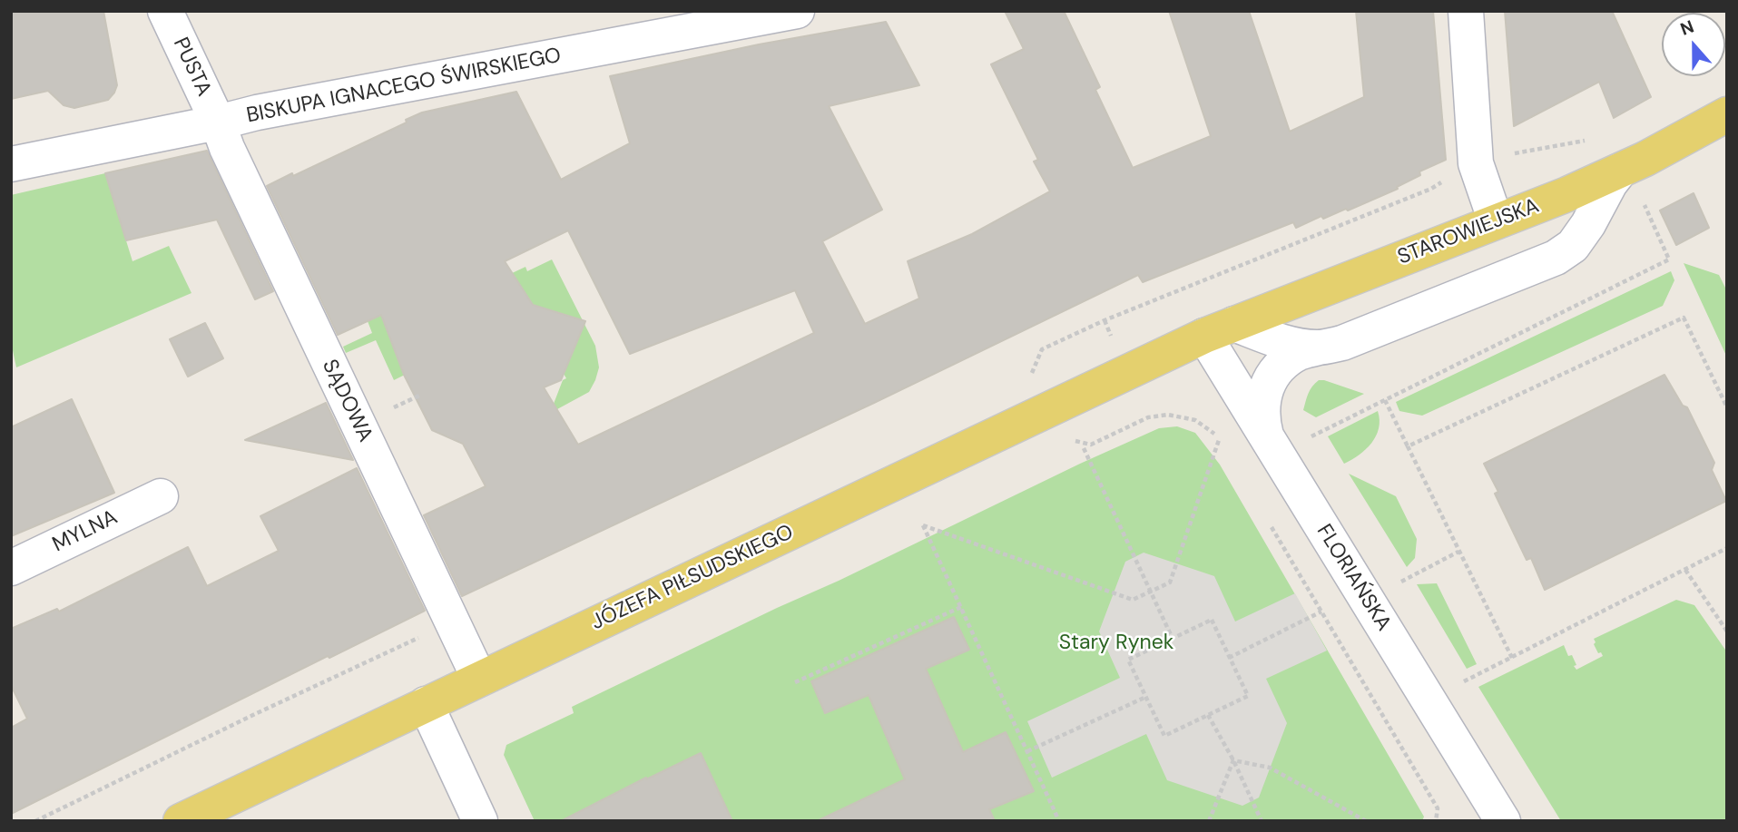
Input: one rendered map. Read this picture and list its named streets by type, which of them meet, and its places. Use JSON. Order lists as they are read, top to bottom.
{
  "streets": {
    "main road": ["STAROWIEJSKA", "JÓZEFA PIŁSUDSKIEGO"],
    "street": [
      "PUSTA",
      "BISKUPA IGNACEGO ŚWIRSKIEGO",
      "SĄDOWA",
      "MYLNA",
      "FLORIAŃSKA"
    ]
  },
  "crossings": [
    ["PUSTA", "BISKUPA IGNACEGO ŚWIRSKIEGO"],
    ["PUSTA", "SĄDOWA"],
    ["BISKUPA IGNACEGO ŚWIRSKIEGO", "SĄDOWA"],
    ["STAROWIEJSKA", "JÓZEFA PIŁSUDSKIEGO"],
    ["STAROWIEJSKA", "FLORIAŃSKA"],
    ["SĄDOWA", "JÓZEFA PIŁSUDSKIEGO"],
    ["JÓZEFA PIŁSUDSKIEGO", "FLORIAŃSKA"]
  ],
  "parks": ["Stary Rynek"],
  "north": "top"
}
